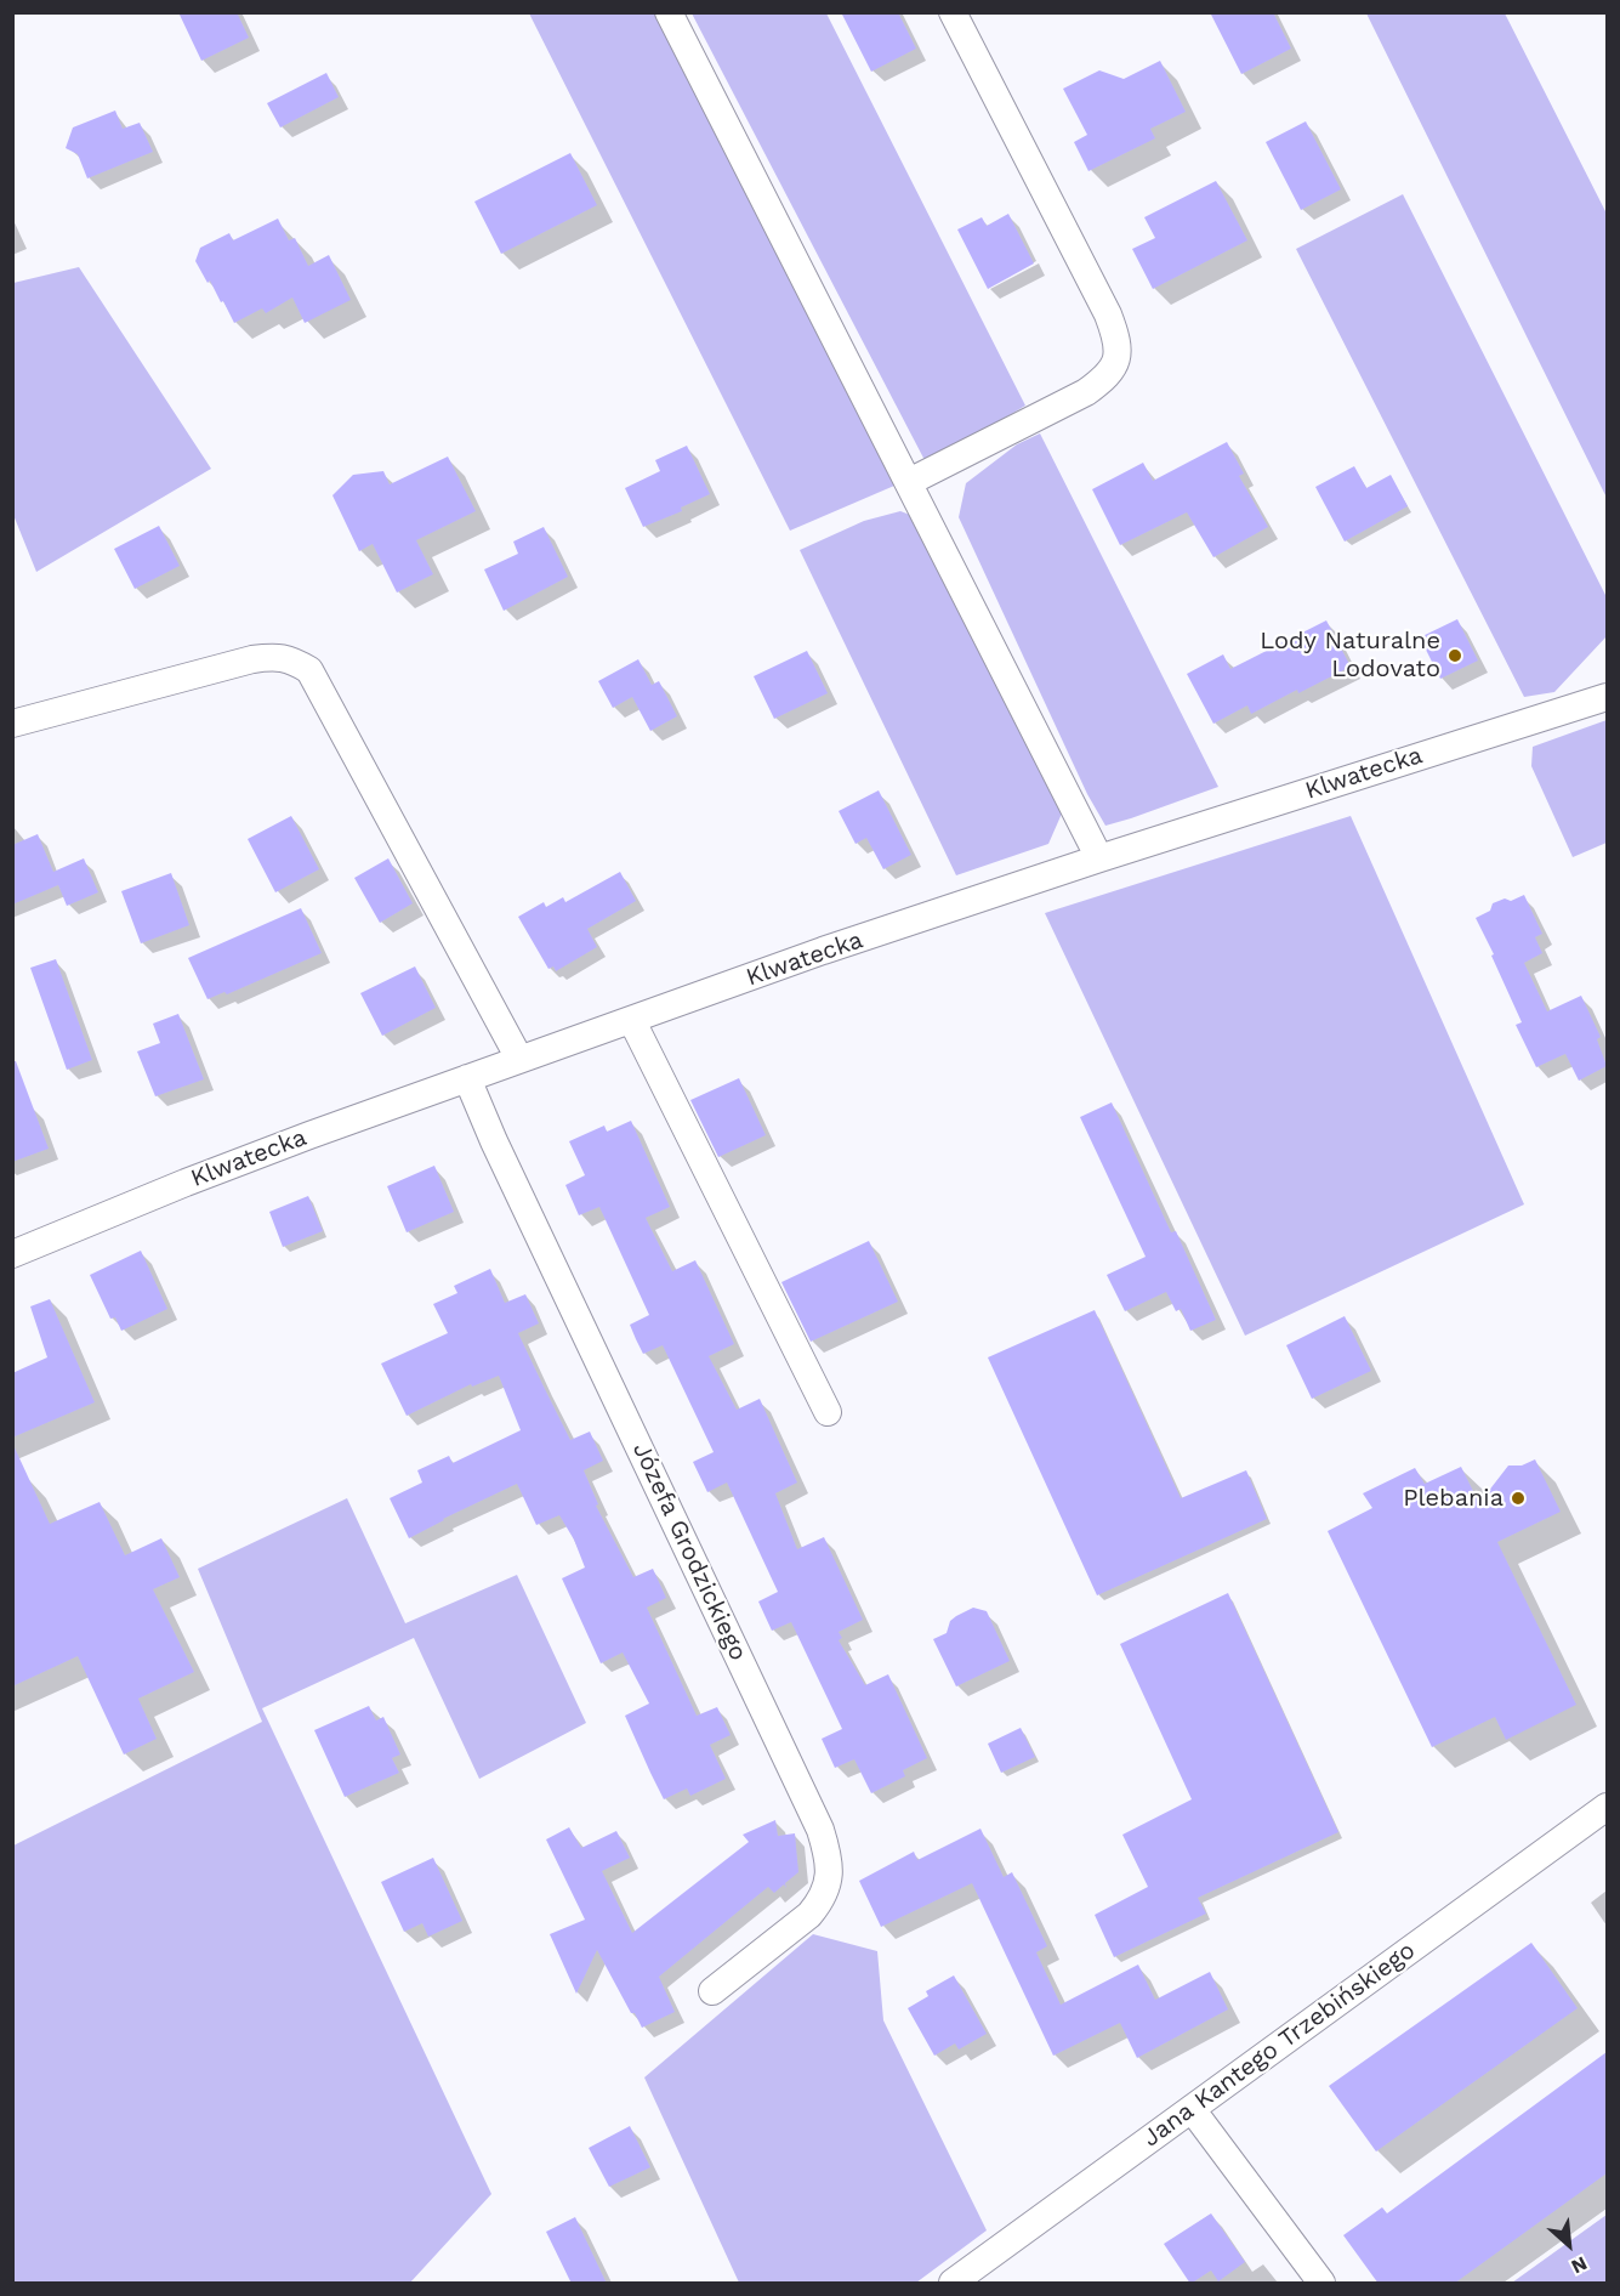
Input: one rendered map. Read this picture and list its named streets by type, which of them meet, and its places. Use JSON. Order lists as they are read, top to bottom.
{
  "streets": {
    "street": ["Klwatecka", "Józefa Grodzickiego", "Jana Kantego Trzebińskiego"]
  },
  "crossings": [
    ["Klwatecka", "Józefa Grodzickiego"]
  ],
  "places": ["Lody Naturalne Lodovato", "Plebania"],
  "north": "bottom right"
}
